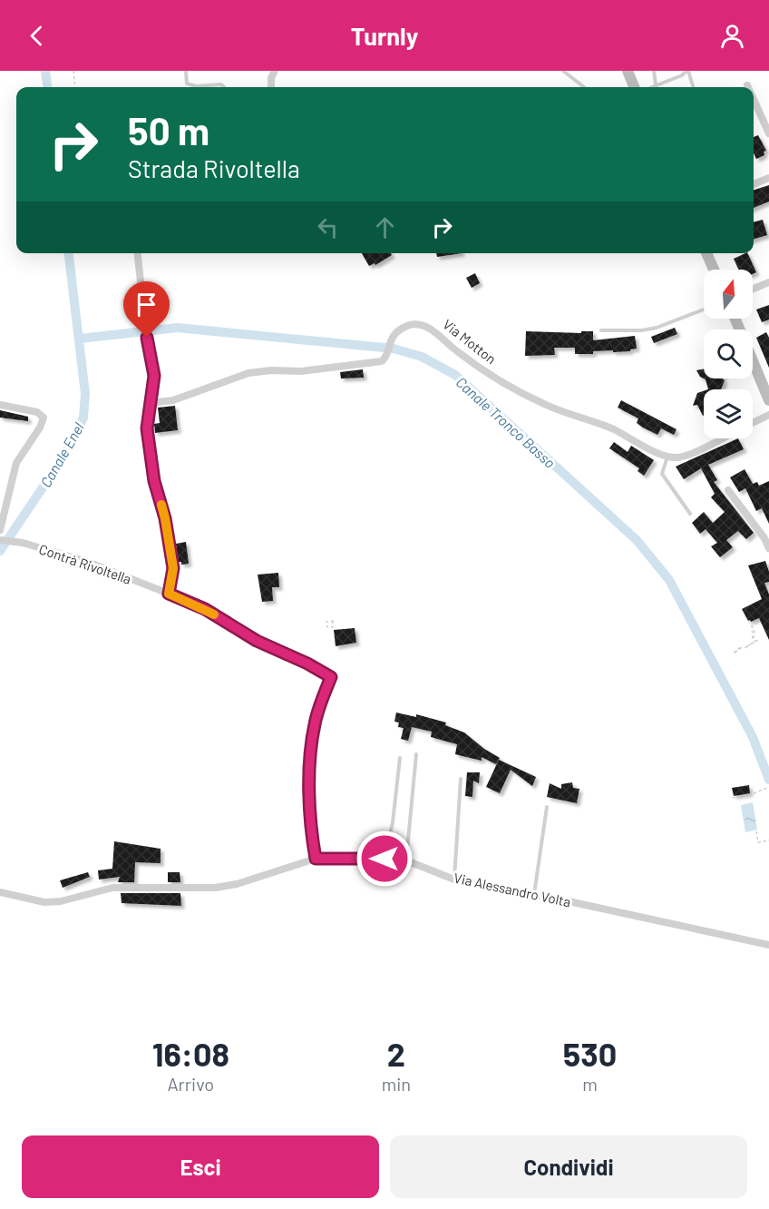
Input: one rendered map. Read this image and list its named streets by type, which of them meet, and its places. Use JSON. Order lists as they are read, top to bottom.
{
  "streets": {
    "street": ["Via Motton", "Contrà Rivoltella", "Via Alessandro Volta"]
  },
  "crossings": [
    ["Contrà Rivoltella", "Via Alessandro Volta"]
  ],
  "water": ["Canale Tronco Basso", "Canale Enel"],
  "north": "top",
  "page": {
    "header": "Turnly",
    "turn": ["50 m", "Strada Rivoltella"],
    "eta": [
      "16:08",
      "Arrivo",
      "2",
      "min",
      "530",
      "m"
    ],
    "buttons": ["Esci", "Condividi"]
  }
}
